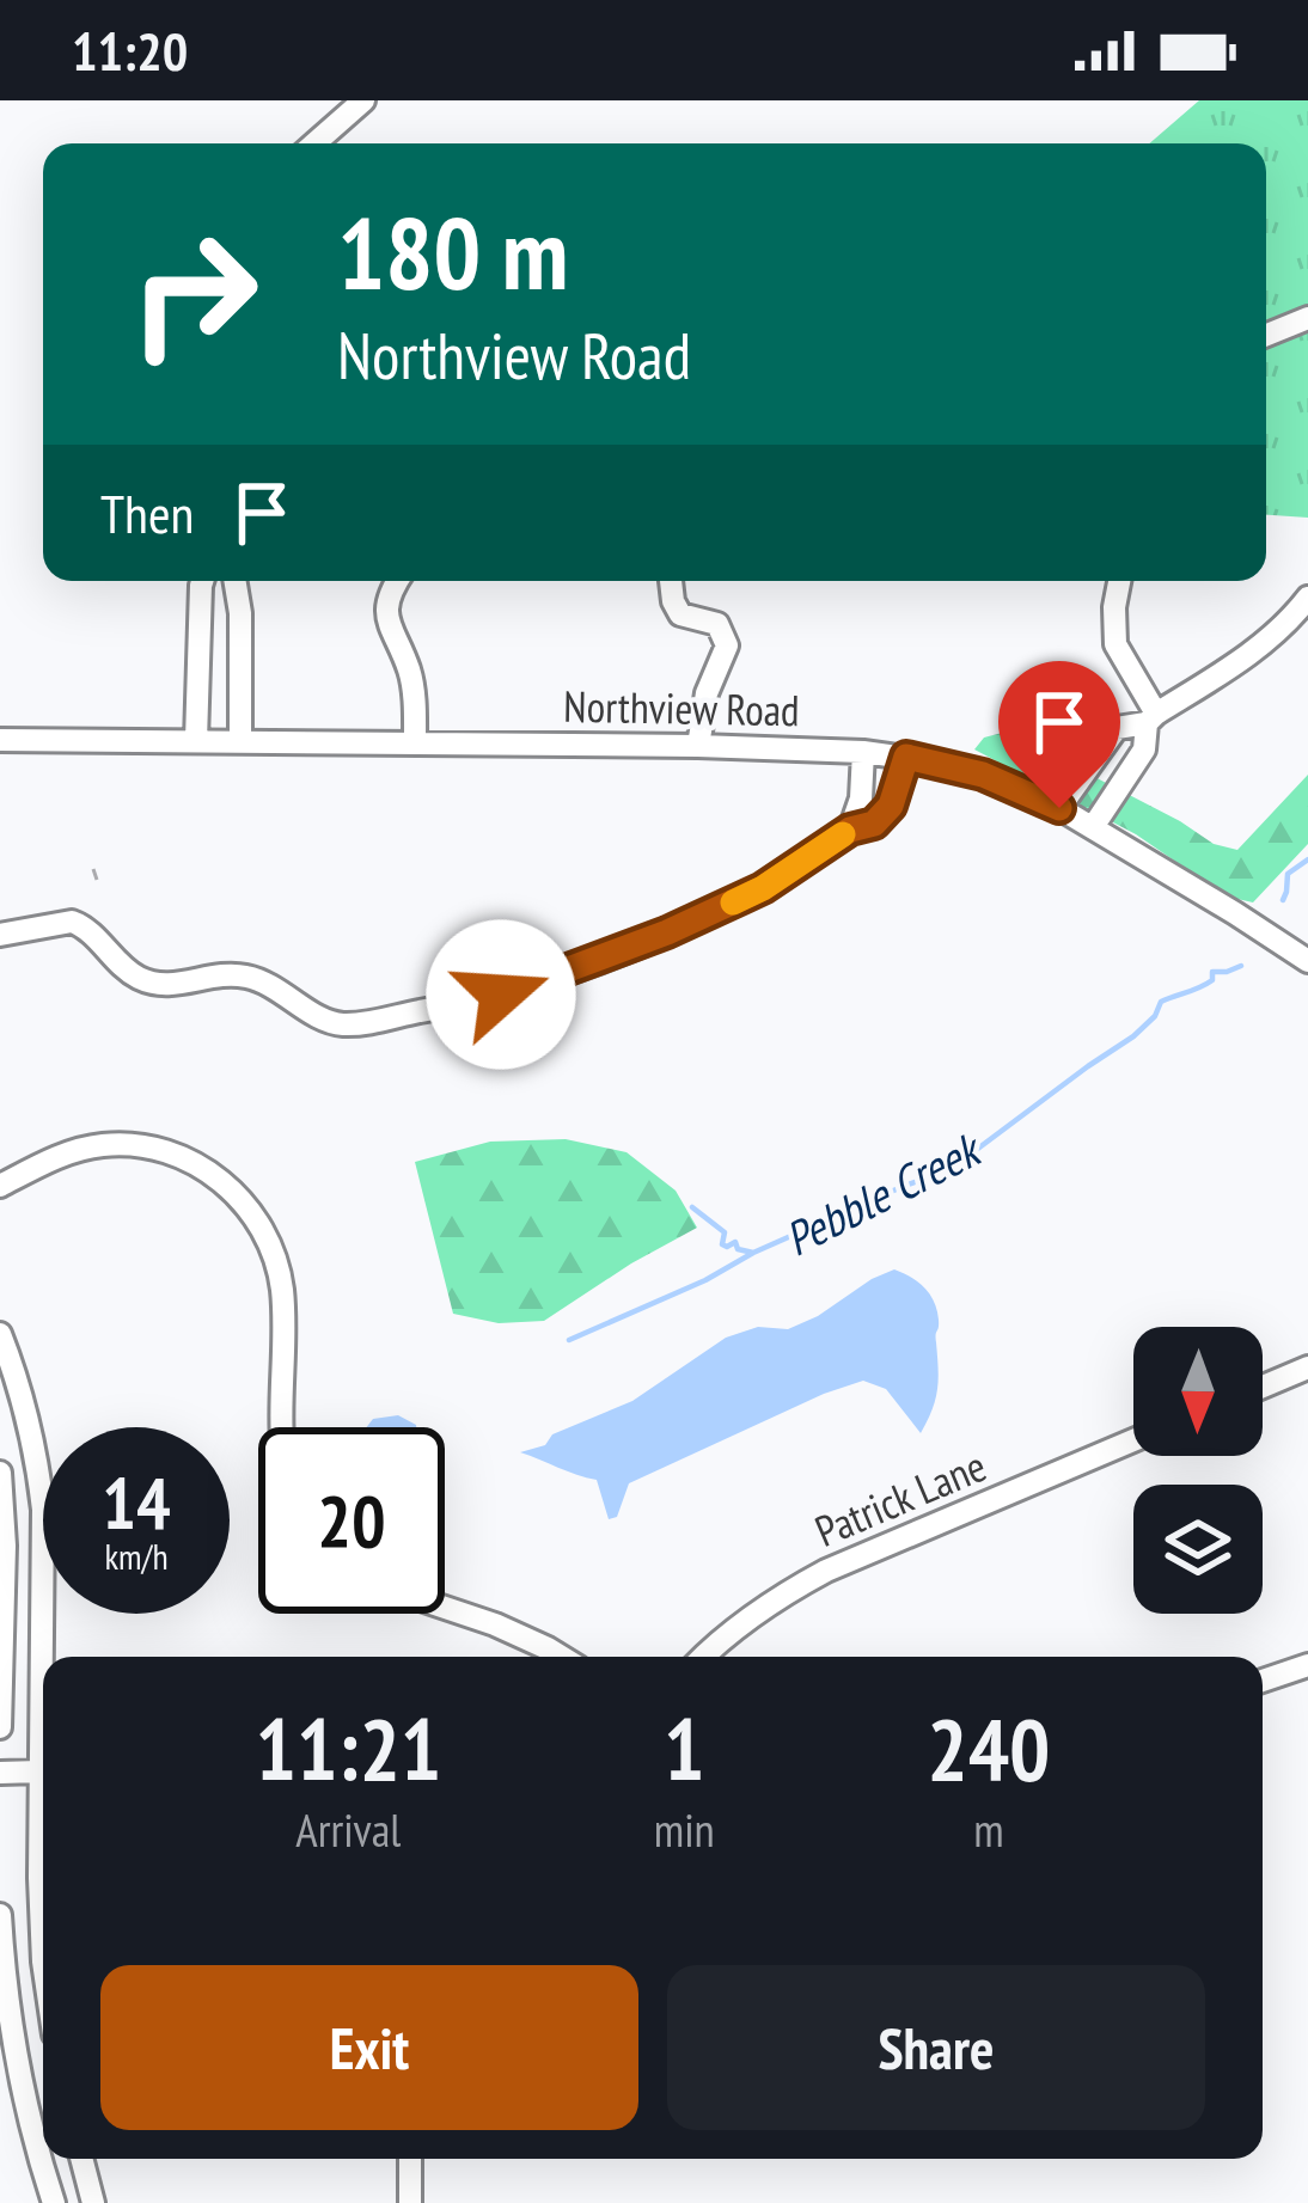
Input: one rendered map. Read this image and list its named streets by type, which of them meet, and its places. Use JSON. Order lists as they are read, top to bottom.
{
  "streets": {
    "street": ["Northview Road", "Patrick Lane"]
  },
  "water": ["Pebble Creek"],
  "north": "bottom",
  "page": {
    "status": "11:20",
    "turn": ["180 m", "Northview Road"],
    "then": "Then",
    "speed": "14 km/h",
    "limit": "20",
    "eta": [
      "11:21",
      "Arrival",
      "1",
      "min",
      "240",
      "m"
    ],
    "buttons": ["Exit", "Share"]
  }
}
